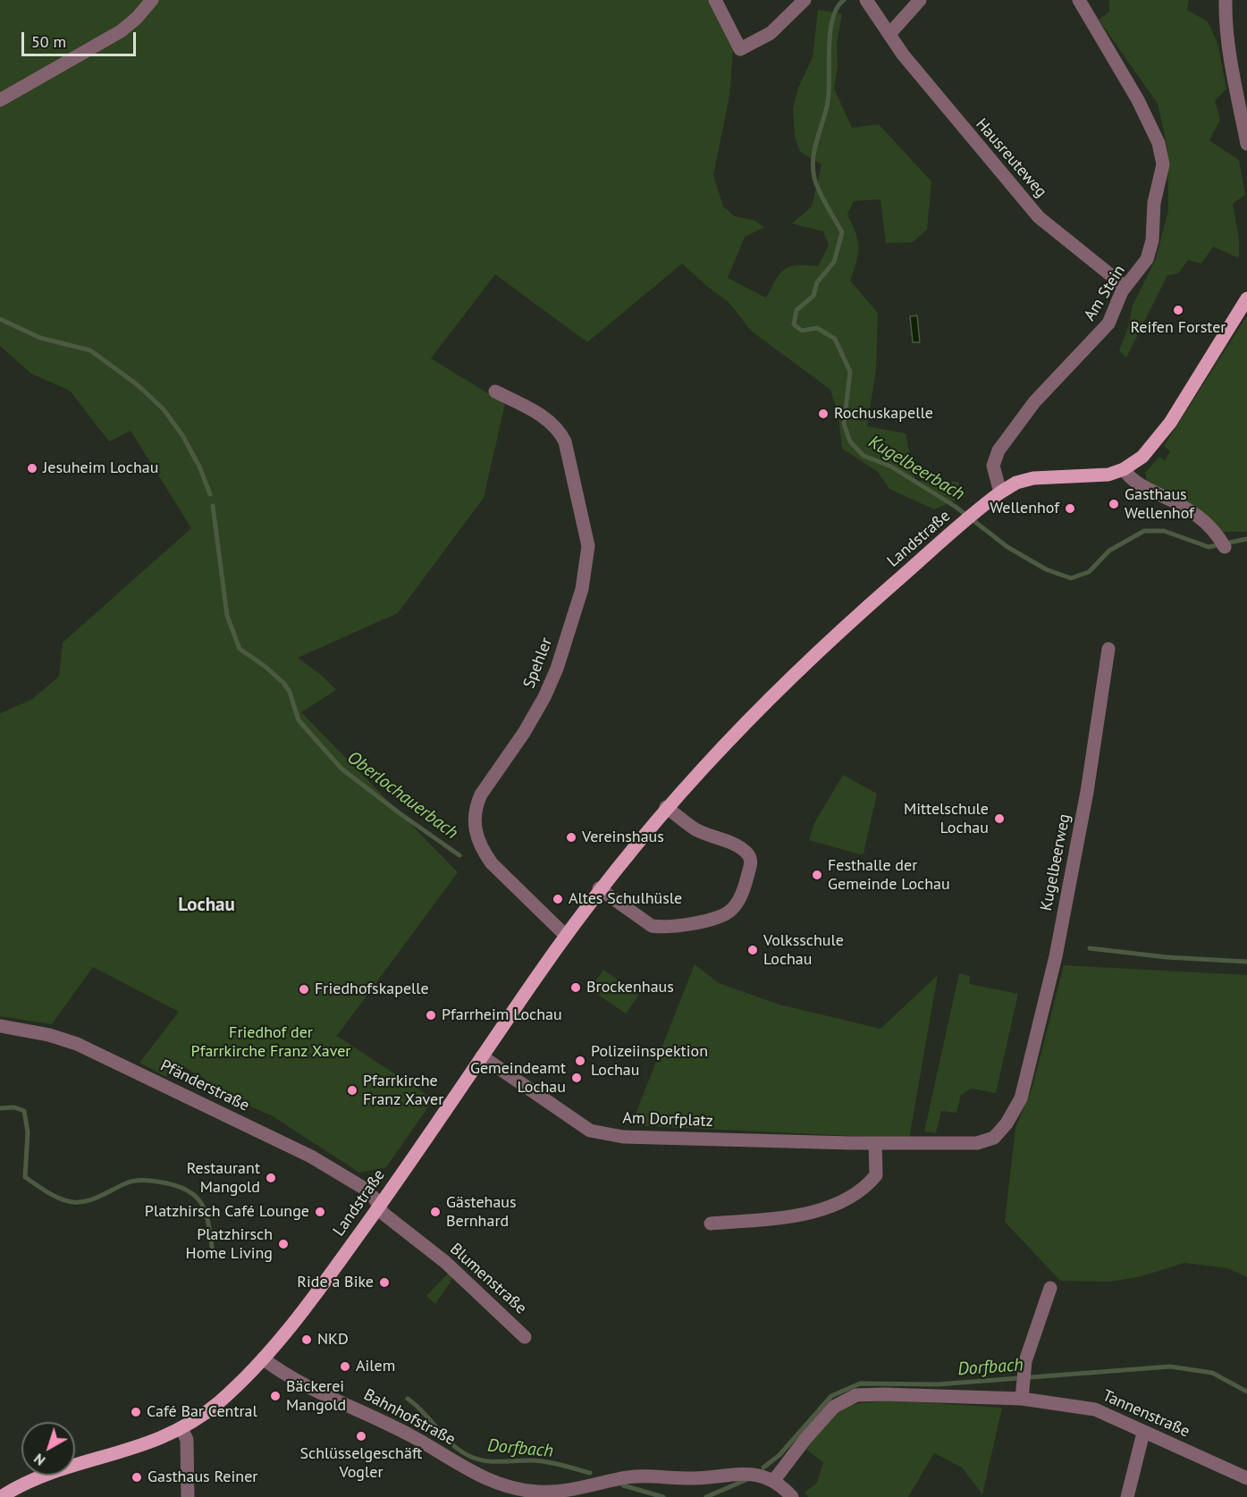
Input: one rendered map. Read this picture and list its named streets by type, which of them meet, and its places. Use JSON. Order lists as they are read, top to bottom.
{
  "streets": {
    "main road": ["Landstraße"],
    "street": [
      "Hausreuteweg",
      "Am Stein",
      "Spehler",
      "Kugelbeerweg",
      "Pfänderstraße",
      "Am Dorfplatz",
      "Blumenstraße",
      "Tannenstraße",
      "Bahnhofstraße"
    ]
  },
  "crossings": [
    ["Hausreuteweg", "Am Stein"],
    ["Am Stein", "Landstraße"],
    ["Landstraße", "Spehler"],
    ["Landstraße", "Pfänderstraße"],
    ["Landstraße", "Am Dorfplatz"],
    ["Landstraße", "Blumenstraße"],
    ["Landstraße", "Bahnhofstraße"],
    ["Kugelbeerweg", "Am Dorfplatz"],
    ["Pfänderstraße", "Blumenstraße"],
    ["Tannenstraße", "Bahnhofstraße"]
  ],
  "districts": ["Lochau"],
  "water": ["Kugelbeerbach", "Oberlochauerbach", "Dorfbach"],
  "parks": ["Friedhof der Pfarrkirche Franz Xaver"],
  "places": [
    "Reifen Forster",
    "Rochuskapelle",
    "Jesuheim Lochau",
    "Gasthaus Wellenhof",
    "Wellenhof",
    "Mittelschule Lochau",
    "Vereinshaus",
    "Festhalle der Gemeinde Lochau",
    "Altes Schulhüsle",
    "Volksschule Lochau",
    "Brockenhaus",
    "Friedhofskapelle",
    "Pfarrheim Lochau",
    "Polizeiinspektion Lochau",
    "Gemeindeamt Lochau",
    "Pfarrkirche Franz Xaver",
    "Restaurant Mangold",
    "Platzhirsch Café Lounge",
    "Gästehaus Bernhard",
    "Platzhirsch Home Living",
    "Ride a Bike",
    "NKD",
    "Ailem",
    "Bäckerei Mangold",
    "Café Bar Central",
    "Schlüsselgeschäft Vogler",
    "Gasthaus Reiner"
  ],
  "scale_bar": "50 m",
  "north": "bottom left"
}
